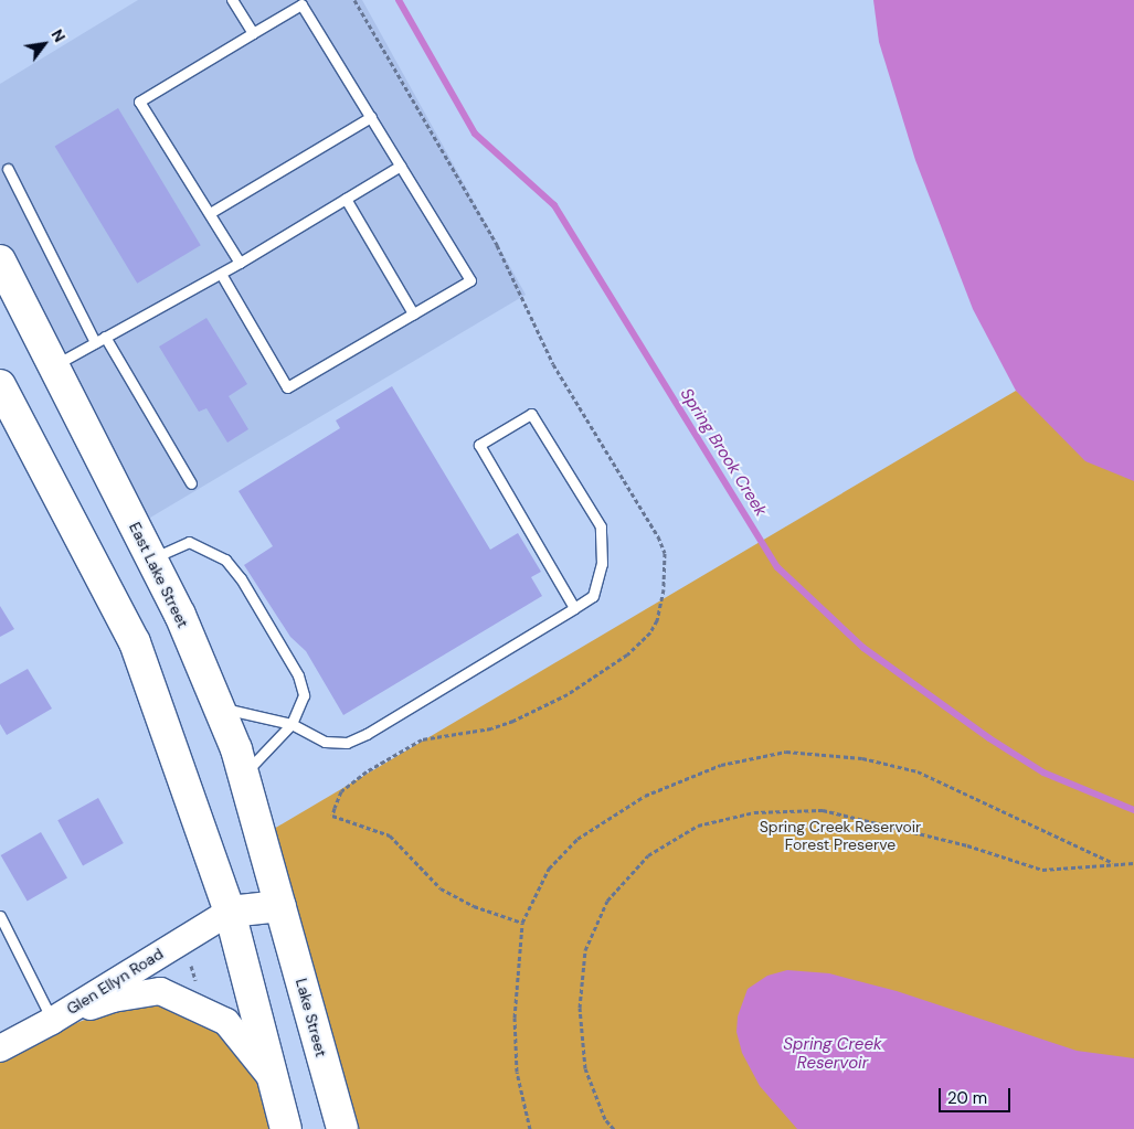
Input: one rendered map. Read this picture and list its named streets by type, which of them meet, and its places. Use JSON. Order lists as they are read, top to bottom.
{
  "streets": {
    "main road": ["East Lake Street", "Lake Street"],
    "street": ["Glen Ellyn Road"]
  },
  "crossings": [
    ["East Lake Street", "Lake Street"]
  ],
  "water": ["Spring Brook Creek", "Spring Creek Reservoir"],
  "parks": ["Spring Creek Reservoir Forest Preserve"],
  "scale_bar": "20 m",
  "north": "top right"
}
